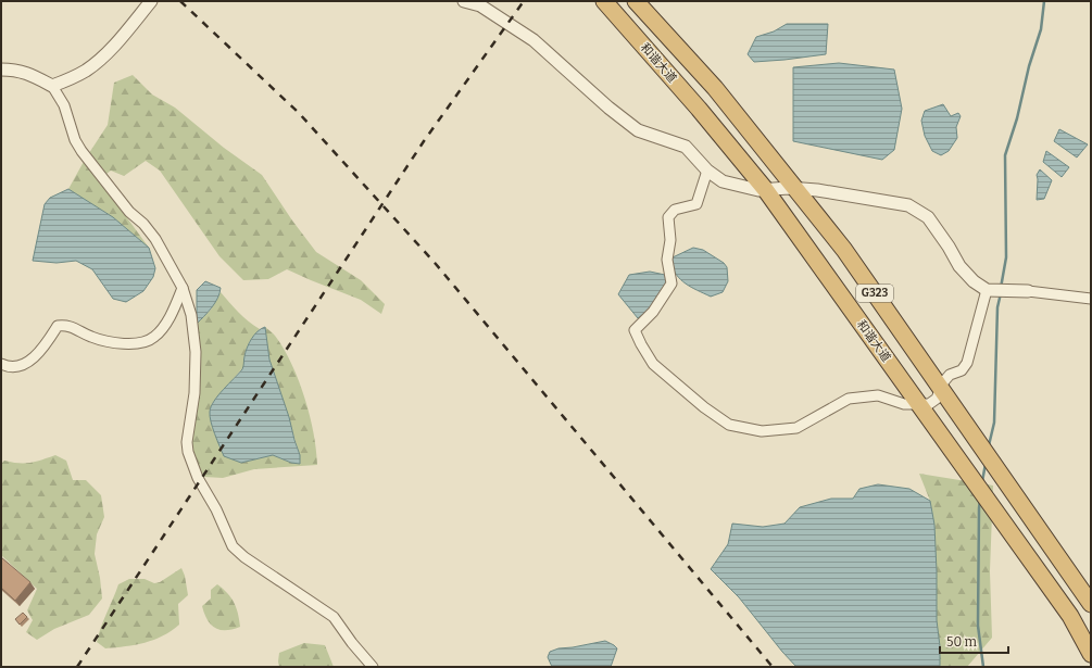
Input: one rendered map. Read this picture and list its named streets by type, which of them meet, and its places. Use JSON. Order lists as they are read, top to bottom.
{
  "streets": {
    "highway": ["和谐大道", "G323"]
  },
  "scale_bar": "50 m"
}
